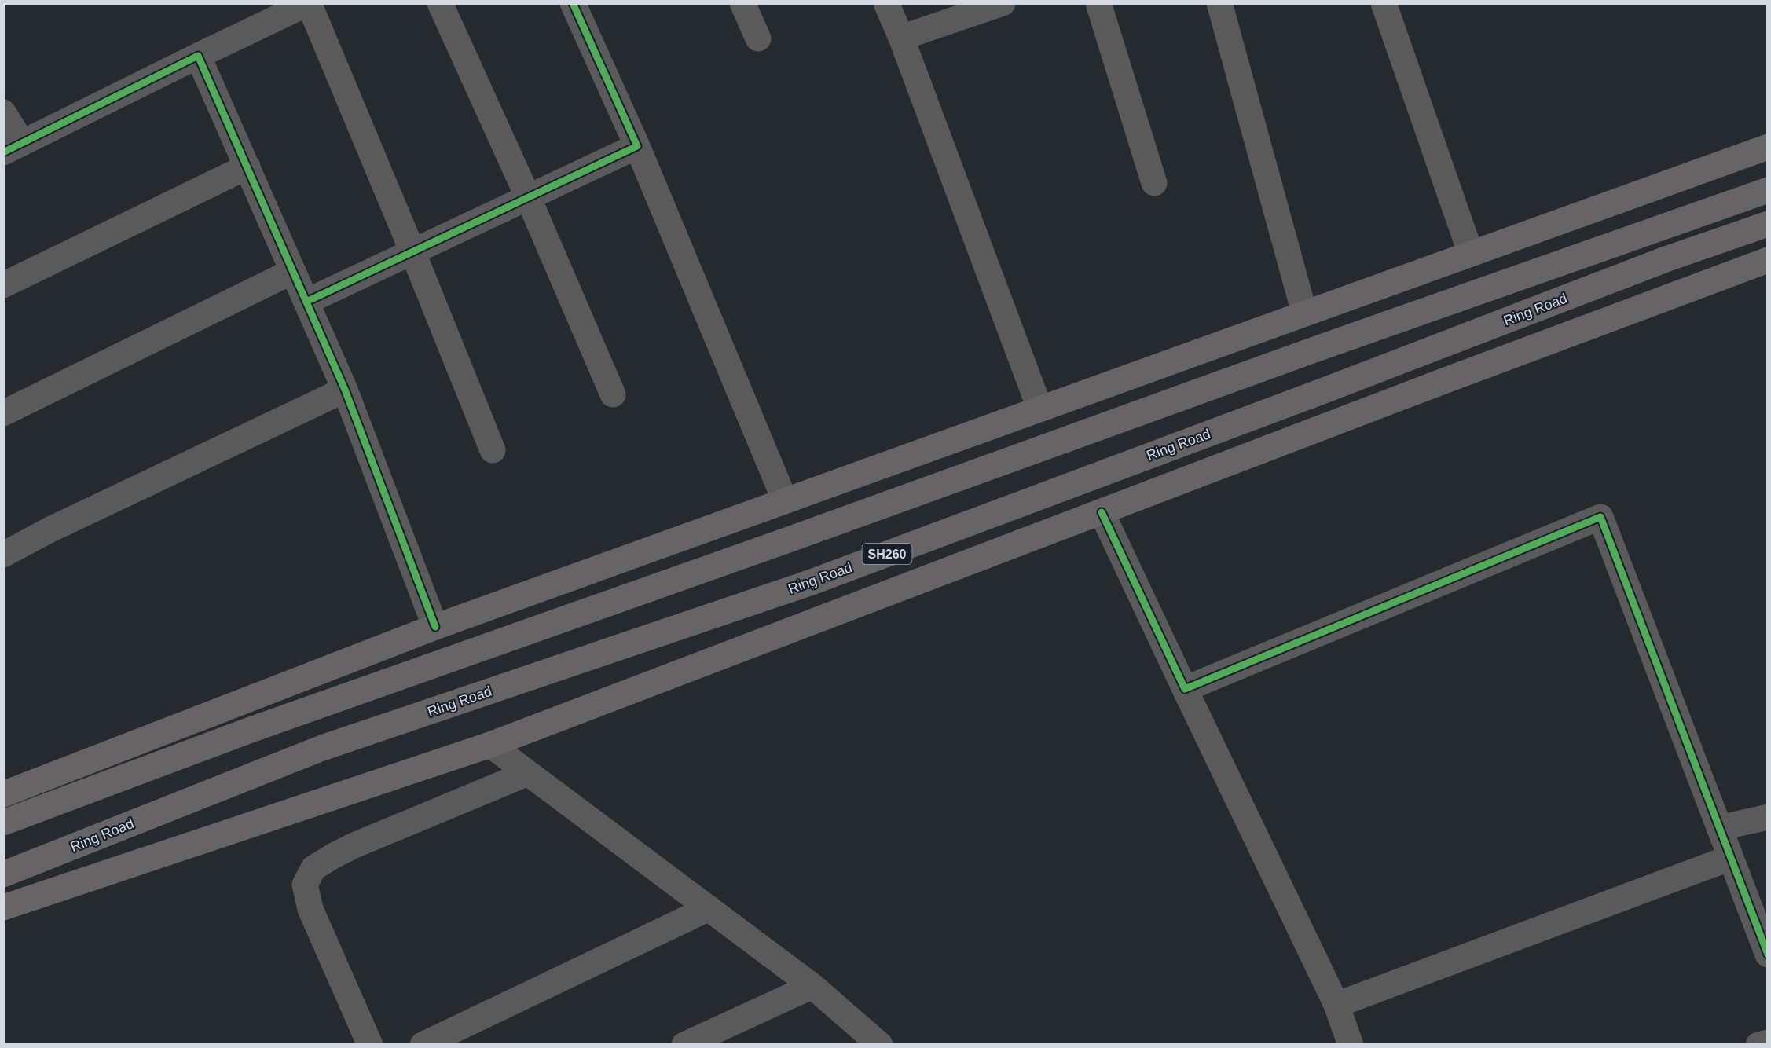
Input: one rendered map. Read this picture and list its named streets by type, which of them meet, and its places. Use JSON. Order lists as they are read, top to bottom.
{
  "streets": {
    "main road": ["Ring Road", "SH260"]
  }
}
